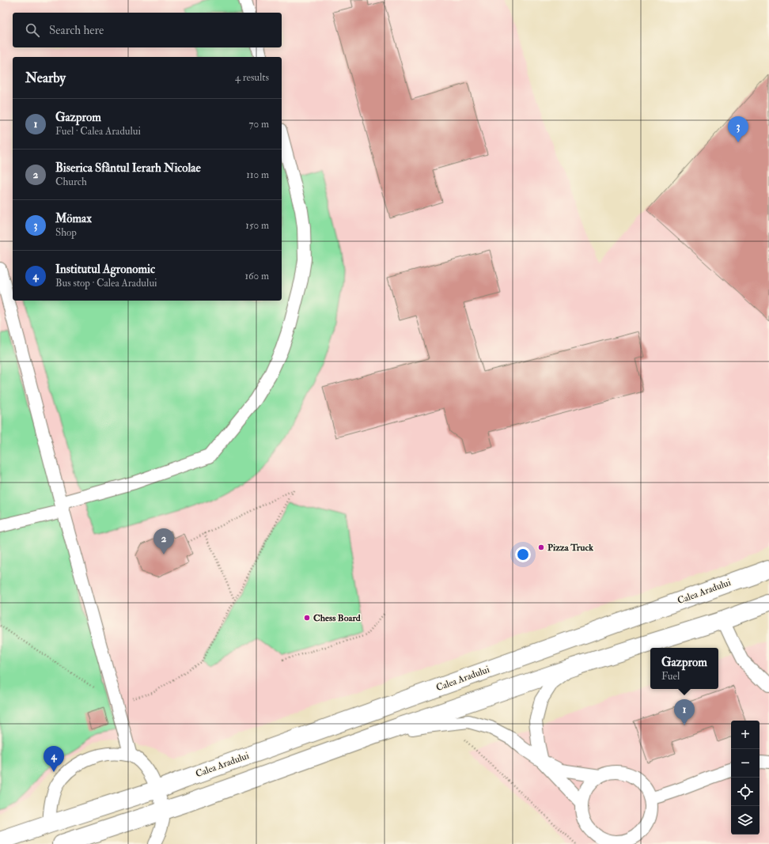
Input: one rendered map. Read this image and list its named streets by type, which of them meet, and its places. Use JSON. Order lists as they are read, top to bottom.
{
  "streets": {
    "main road": ["Calea Aradului"]
  },
  "places": ["Pizza Truck", "Chess Board"],
  "page": {
    "search": "Search here",
    "heading": ["Nearby", "4 results"],
    "list": [
      {
        "mark": "1",
        "name": "Gazprom",
        "note": "Fuel · Calea Aradului",
        "value": "70 m"
      },
      {
        "mark": "2",
        "name": "Biserica Sfântul Ierarh Nicolae",
        "note": "Church",
        "value": "110 m"
      },
      {
        "mark": "3",
        "name": "Mömax",
        "note": "Shop",
        "value": "150 m"
      },
      {
        "mark": "4",
        "name": "Institutul Agronomic",
        "note": "Bus stop · Calea Aradului",
        "value": "160 m"
      }
    ],
    "pins": [
      "3",
      "2",
      "1",
      "4"
    ],
    "popup": ["Gazprom", "Fuel"],
    "map_buttons": ["+", "−"]
  }
}
